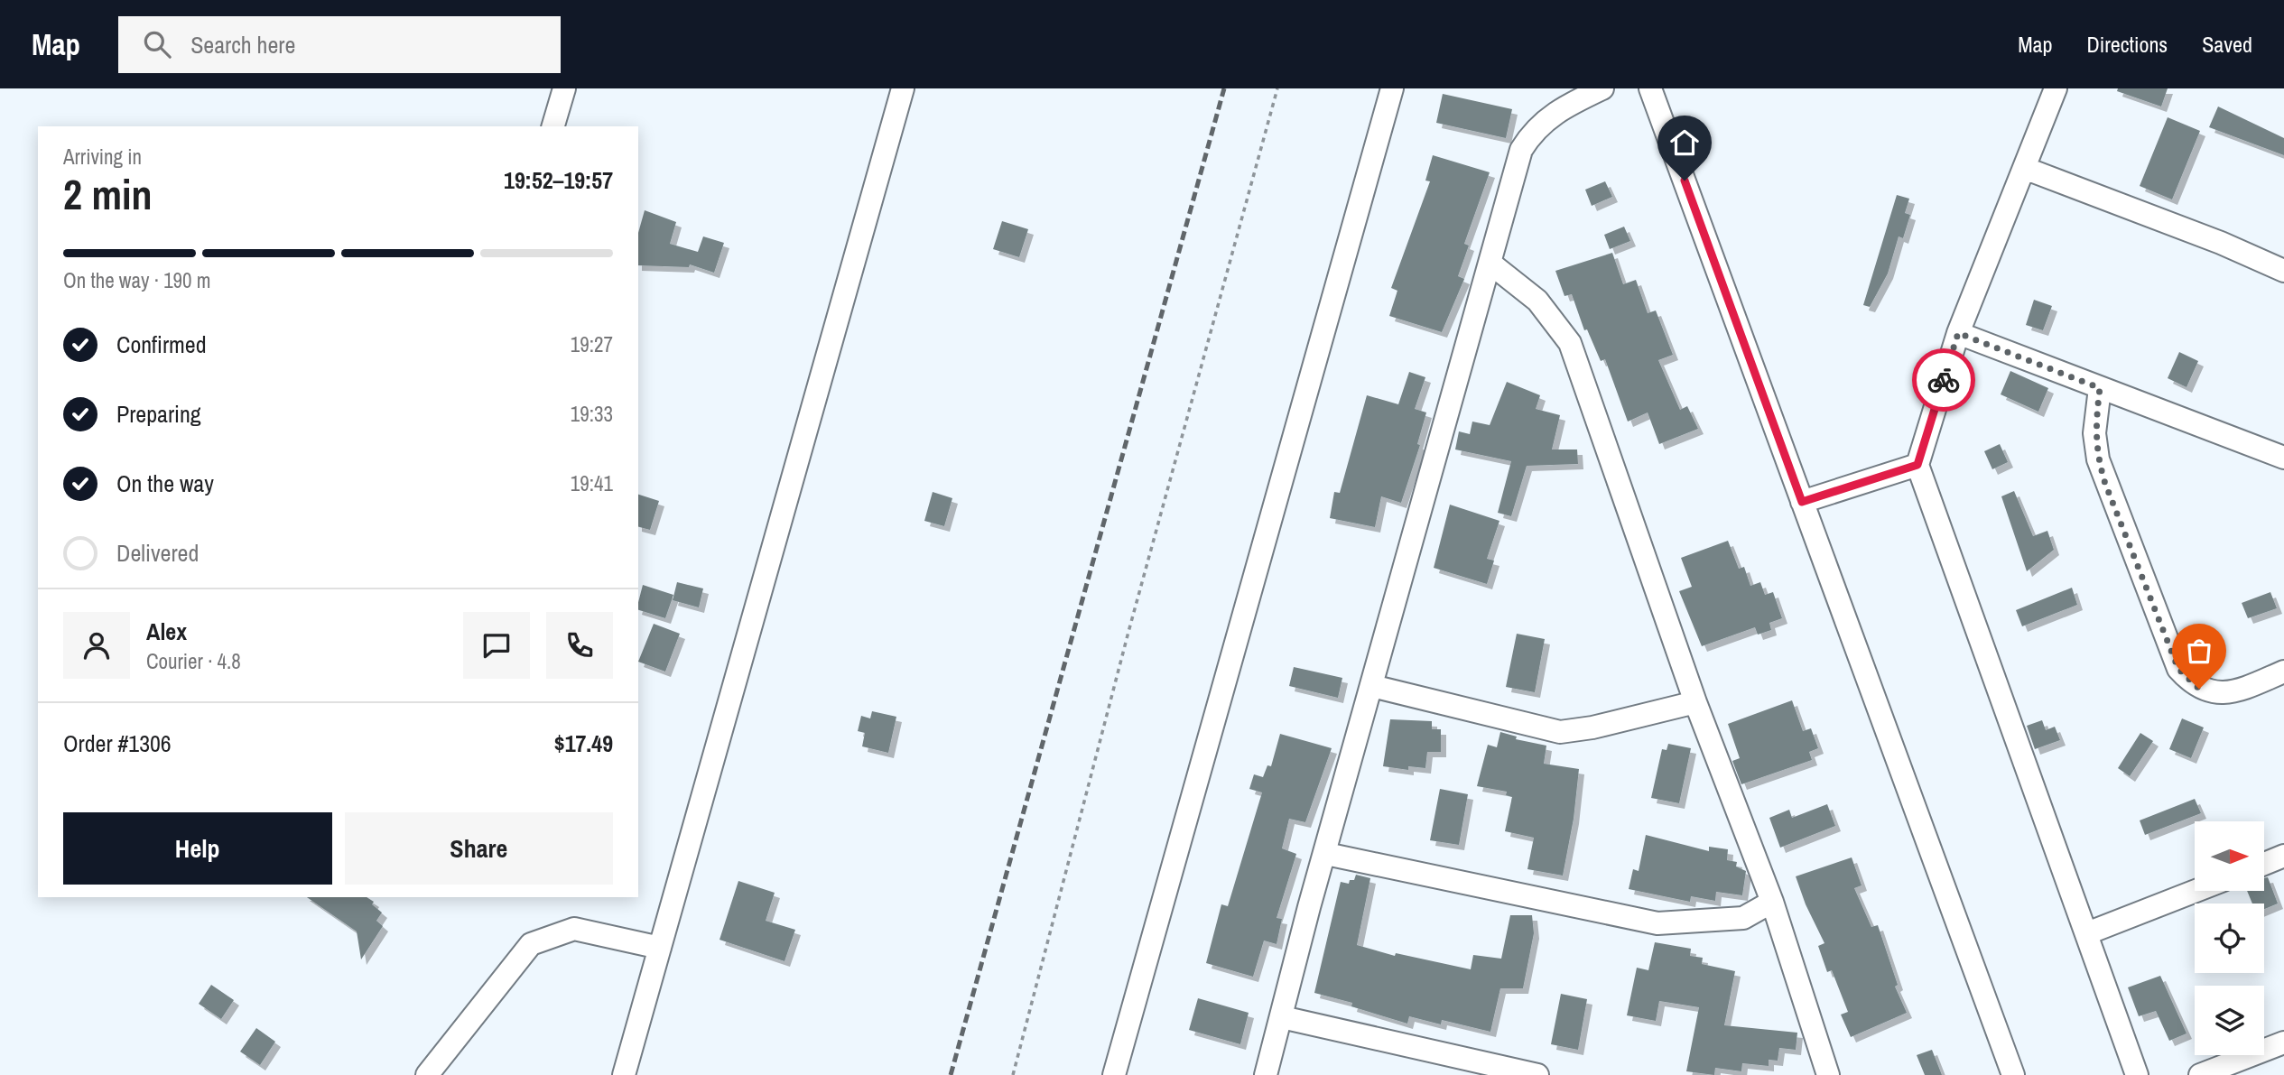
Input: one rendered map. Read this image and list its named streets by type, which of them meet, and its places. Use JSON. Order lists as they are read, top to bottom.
{
  "north": "right",
  "page": {
    "header": "Map",
    "search": "Search here",
    "nav": ["Map", "Directions", "Saved"],
    "heading": ["2 min", "Arriving in", "19:52–19:57"],
    "panel": [
      "Alex",
      "Courier · 4.8",
      "Order #1306",
      "$17.49"
    ],
    "bar": "On the way · 190 m",
    "list": [
      ["Confirmed", "19:27"],
      ["Preparing", "19:33"],
      ["On the way", "19:41"],
      "Delivered"
    ],
    "buttons": ["Help", "Share"]
  }
}
